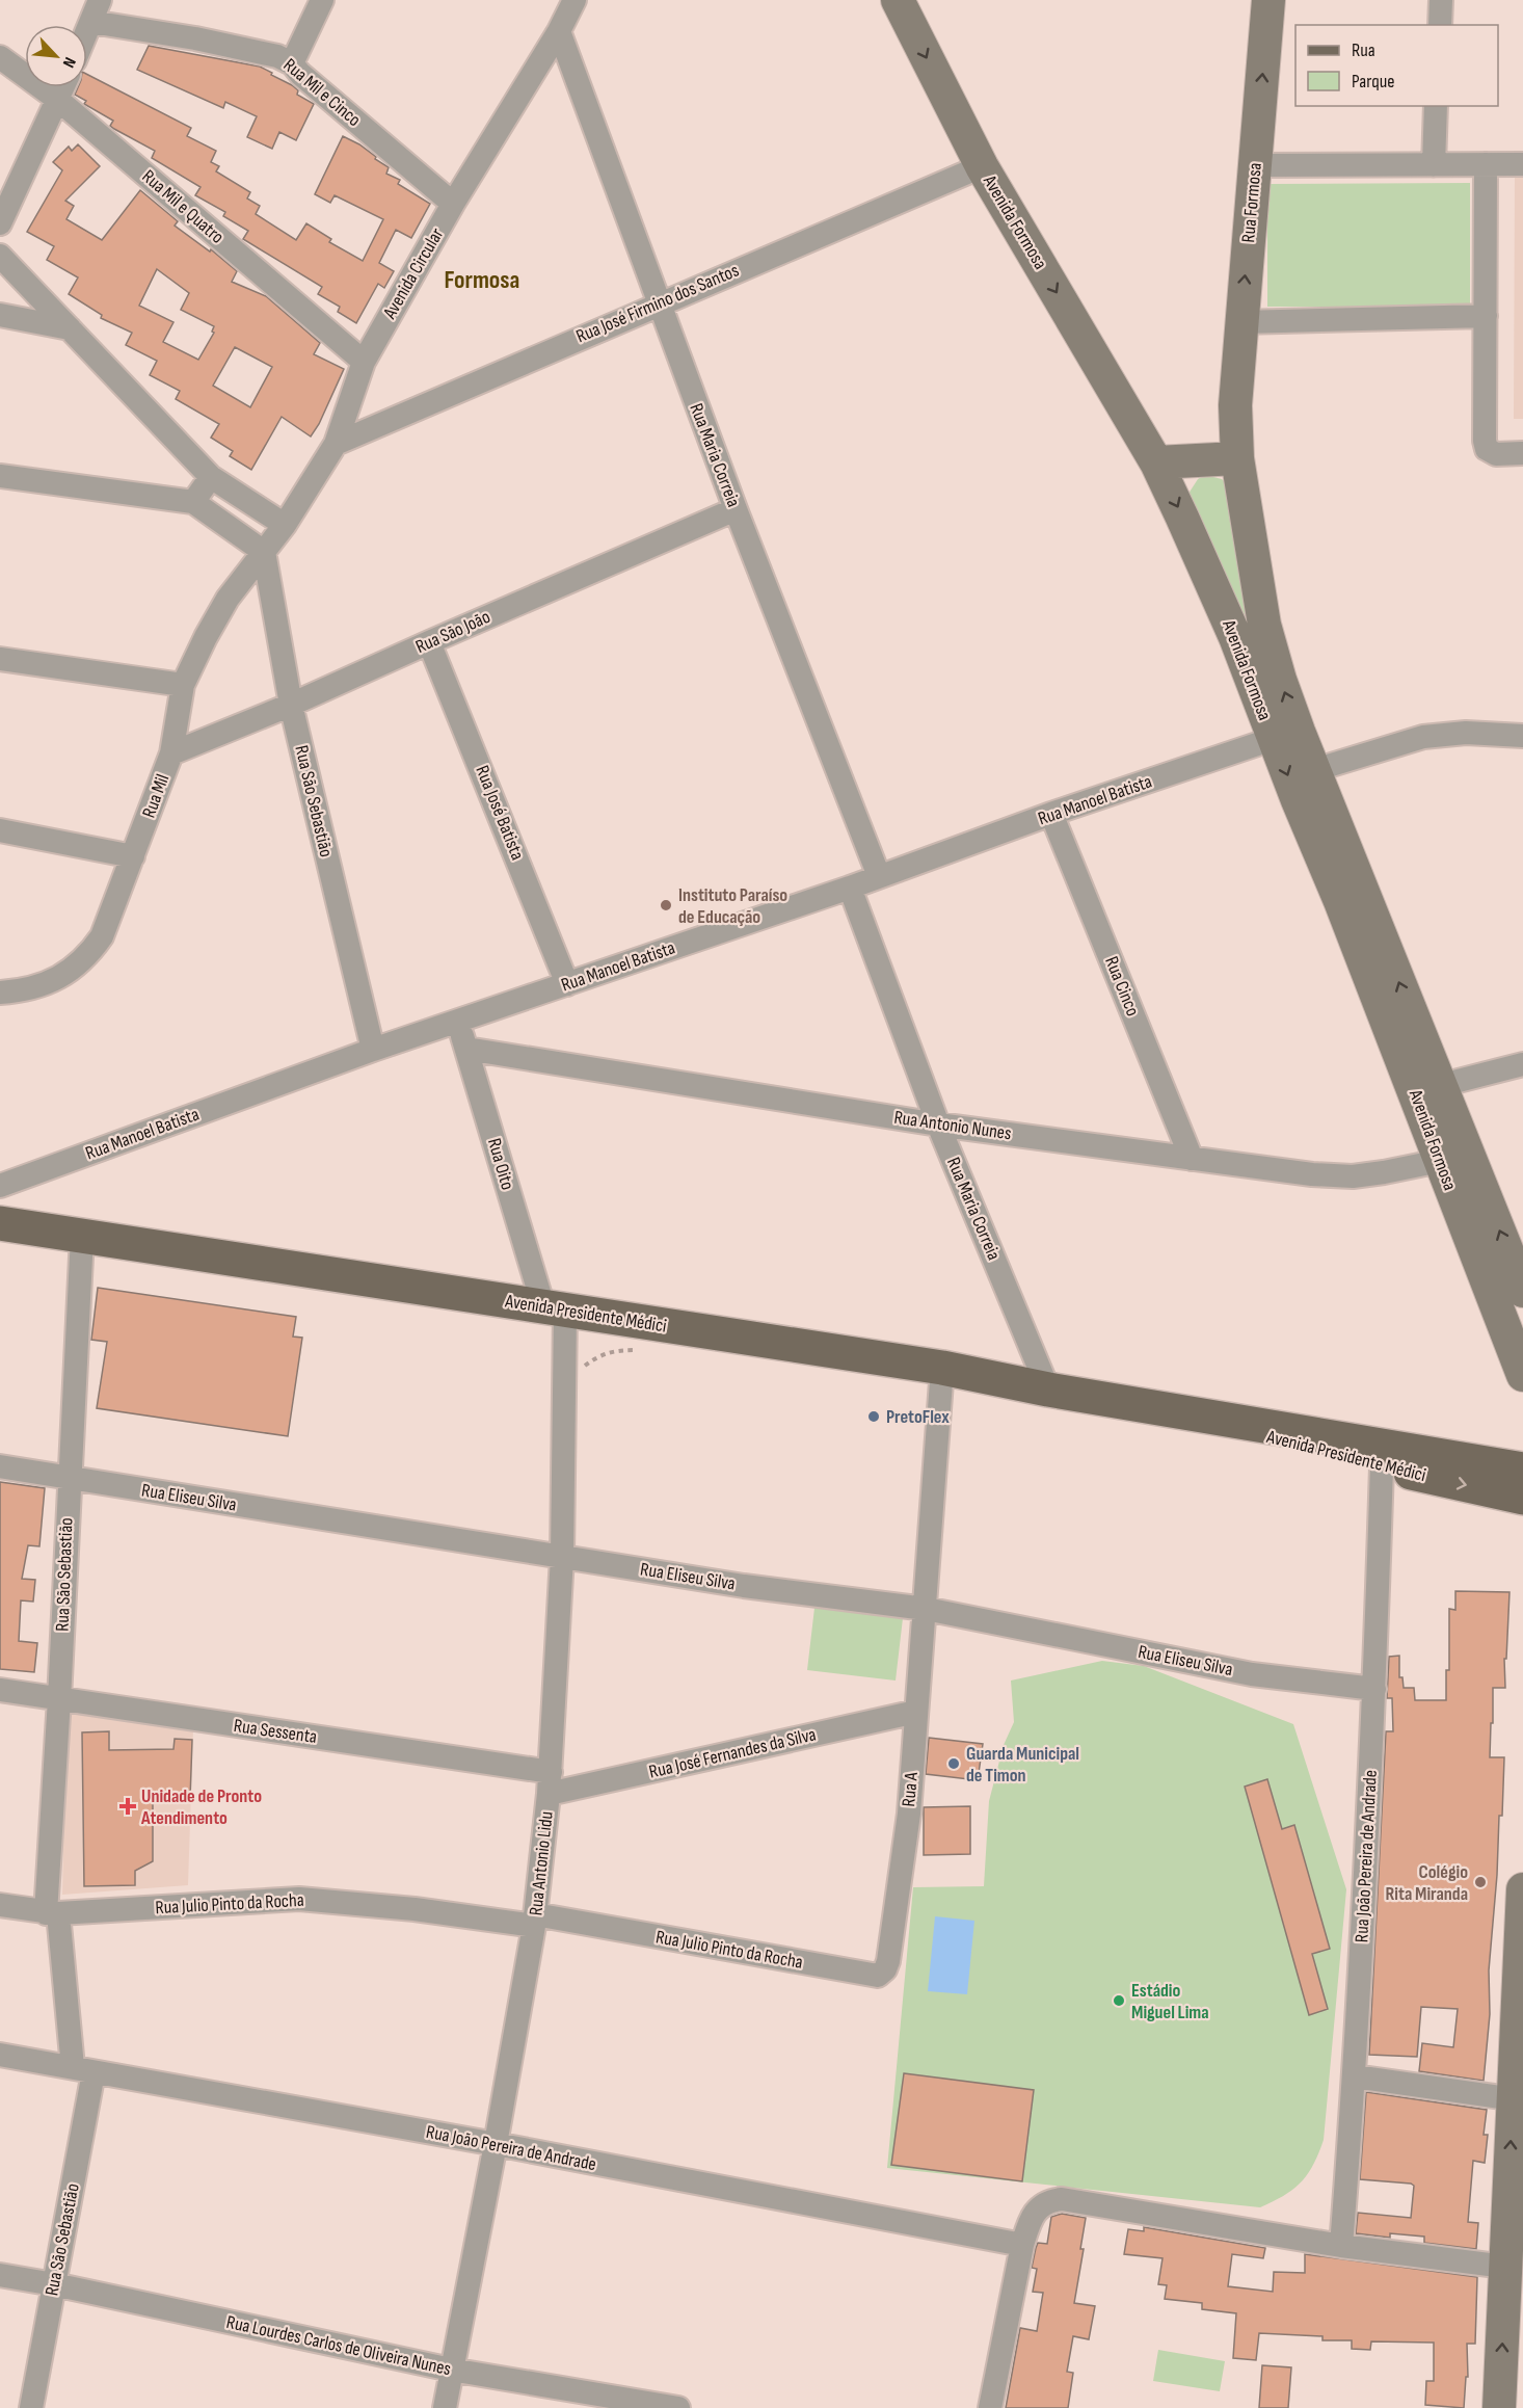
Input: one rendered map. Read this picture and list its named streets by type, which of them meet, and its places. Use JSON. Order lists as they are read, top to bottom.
{
  "streets": {
    "main road": ["Rua Formosa", "Avenida Formosa", "Avenida Presidente Médici"],
    "street": [
      "Rua Mil e Cinco",
      "Rua Mil e Quatro",
      "Avenida Circular",
      "Rua José Firmino dos Santos",
      "Rua Maria Correia",
      "Rua São João",
      "Rua Mil",
      "Rua Manoel Batista",
      "Rua São Sebastião",
      "Rua José Batista",
      "Rua Cinco",
      "Rua Antonio Nunes",
      "Rua Oito",
      "Rua Eliseu Silva",
      "Rua Sessenta",
      "Rua José Fernandes da Silva",
      "Rua A",
      "Rua João Pereira de Andrade",
      "Rua Antonio Lidu",
      "Rua Julio Pinto da Rocha",
      "Rua Lourdes Carlos de Oliveira Nunes"
    ]
  },
  "crossings": [
    ["Rua Mil e Cinco", "Avenida Circular"],
    ["Rua Formosa", "Avenida Formosa"],
    ["Rua Mil e Quatro", "Avenida Circular"],
    ["Avenida Formosa", "Rua José Firmino dos Santos"],
    ["Avenida Formosa", "Rua Manoel Batista"],
    ["Avenida Formosa", "Rua Antonio Nunes"],
    ["Avenida Circular", "Rua José Firmino dos Santos"],
    ["Avenida Circular", "Rua Maria Correia"],
    ["Avenida Circular", "Rua Mil"],
    ["Avenida Circular", "Rua São Sebastião"],
    ["Rua José Firmino dos Santos", "Rua Maria Correia"],
    ["Rua Maria Correia", "Rua São João"],
    ["Rua Maria Correia", "Rua Manoel Batista"],
    ["Rua Maria Correia", "Rua Antonio Nunes"],
    ["Rua Maria Correia", "Avenida Presidente Médici"],
    ["Rua São João", "Rua Mil"],
    ["Rua São João", "Rua São Sebastião"],
    ["Rua São João", "Rua José Batista"],
    ["Rua Mil", "Rua São Sebastião"],
    ["Rua Manoel Batista", "Rua São Sebastião"],
    ["Rua Manoel Batista", "Rua José Batista"],
    ["Rua Manoel Batista", "Rua Cinco"],
    ["Rua Manoel Batista", "Rua Oito"],
    ["Rua São Sebastião", "Avenida Presidente Médici"],
    ["Rua São Sebastião", "Rua Eliseu Silva"],
    ["Rua São Sebastião", "Rua Sessenta"],
    ["Rua São Sebastião", "Rua João Pereira de Andrade"],
    ["Rua São Sebastião", "Rua Julio Pinto da Rocha"],
    ["Rua São Sebastião", "Rua Lourdes Carlos de Oliveira Nunes"],
    ["Rua Cinco", "Rua Antonio Nunes"],
    ["Rua Antonio Nunes", "Rua Oito"],
    ["Rua Oito", "Avenida Presidente Médici"],
    ["Rua Oito", "Rua Antonio Lidu"],
    ["Avenida Presidente Médici", "Rua João Pereira de Andrade"],
    ["Avenida Presidente Médici", "Rua Antonio Lidu"],
    ["Rua Eliseu Silva", "Rua A"],
    ["Rua Eliseu Silva", "Rua João Pereira de Andrade"],
    ["Rua Eliseu Silva", "Rua Antonio Lidu"],
    ["Rua Sessenta", "Rua José Fernandes da Silva"],
    ["Rua Sessenta", "Rua Antonio Lidu"],
    ["Rua José Fernandes da Silva", "Rua A"],
    ["Rua José Fernandes da Silva", "Rua Antonio Lidu"],
    ["Rua A", "Rua Julio Pinto da Rocha"],
    ["Rua João Pereira de Andrade", "Rua Antonio Lidu"],
    ["Rua Antonio Lidu", "Rua Julio Pinto da Rocha"],
    ["Rua Antonio Lidu", "Rua Lourdes Carlos de Oliveira Nunes"]
  ],
  "one_way": ["Rua Formosa"],
  "districts": ["Formosa"],
  "places": {
    "other": [
      "Instituto Paraíso de Educação",
      "PretoFlex",
      "Guarda Municipal de Timon",
      "Colégio Rita Miranda",
      "Estádio Miguel Lima"
    ],
    "health": ["Unidade de Pronto Atendimento"]
  },
  "legend": ["Rua", "Parque"],
  "north": "bottom right"
}
